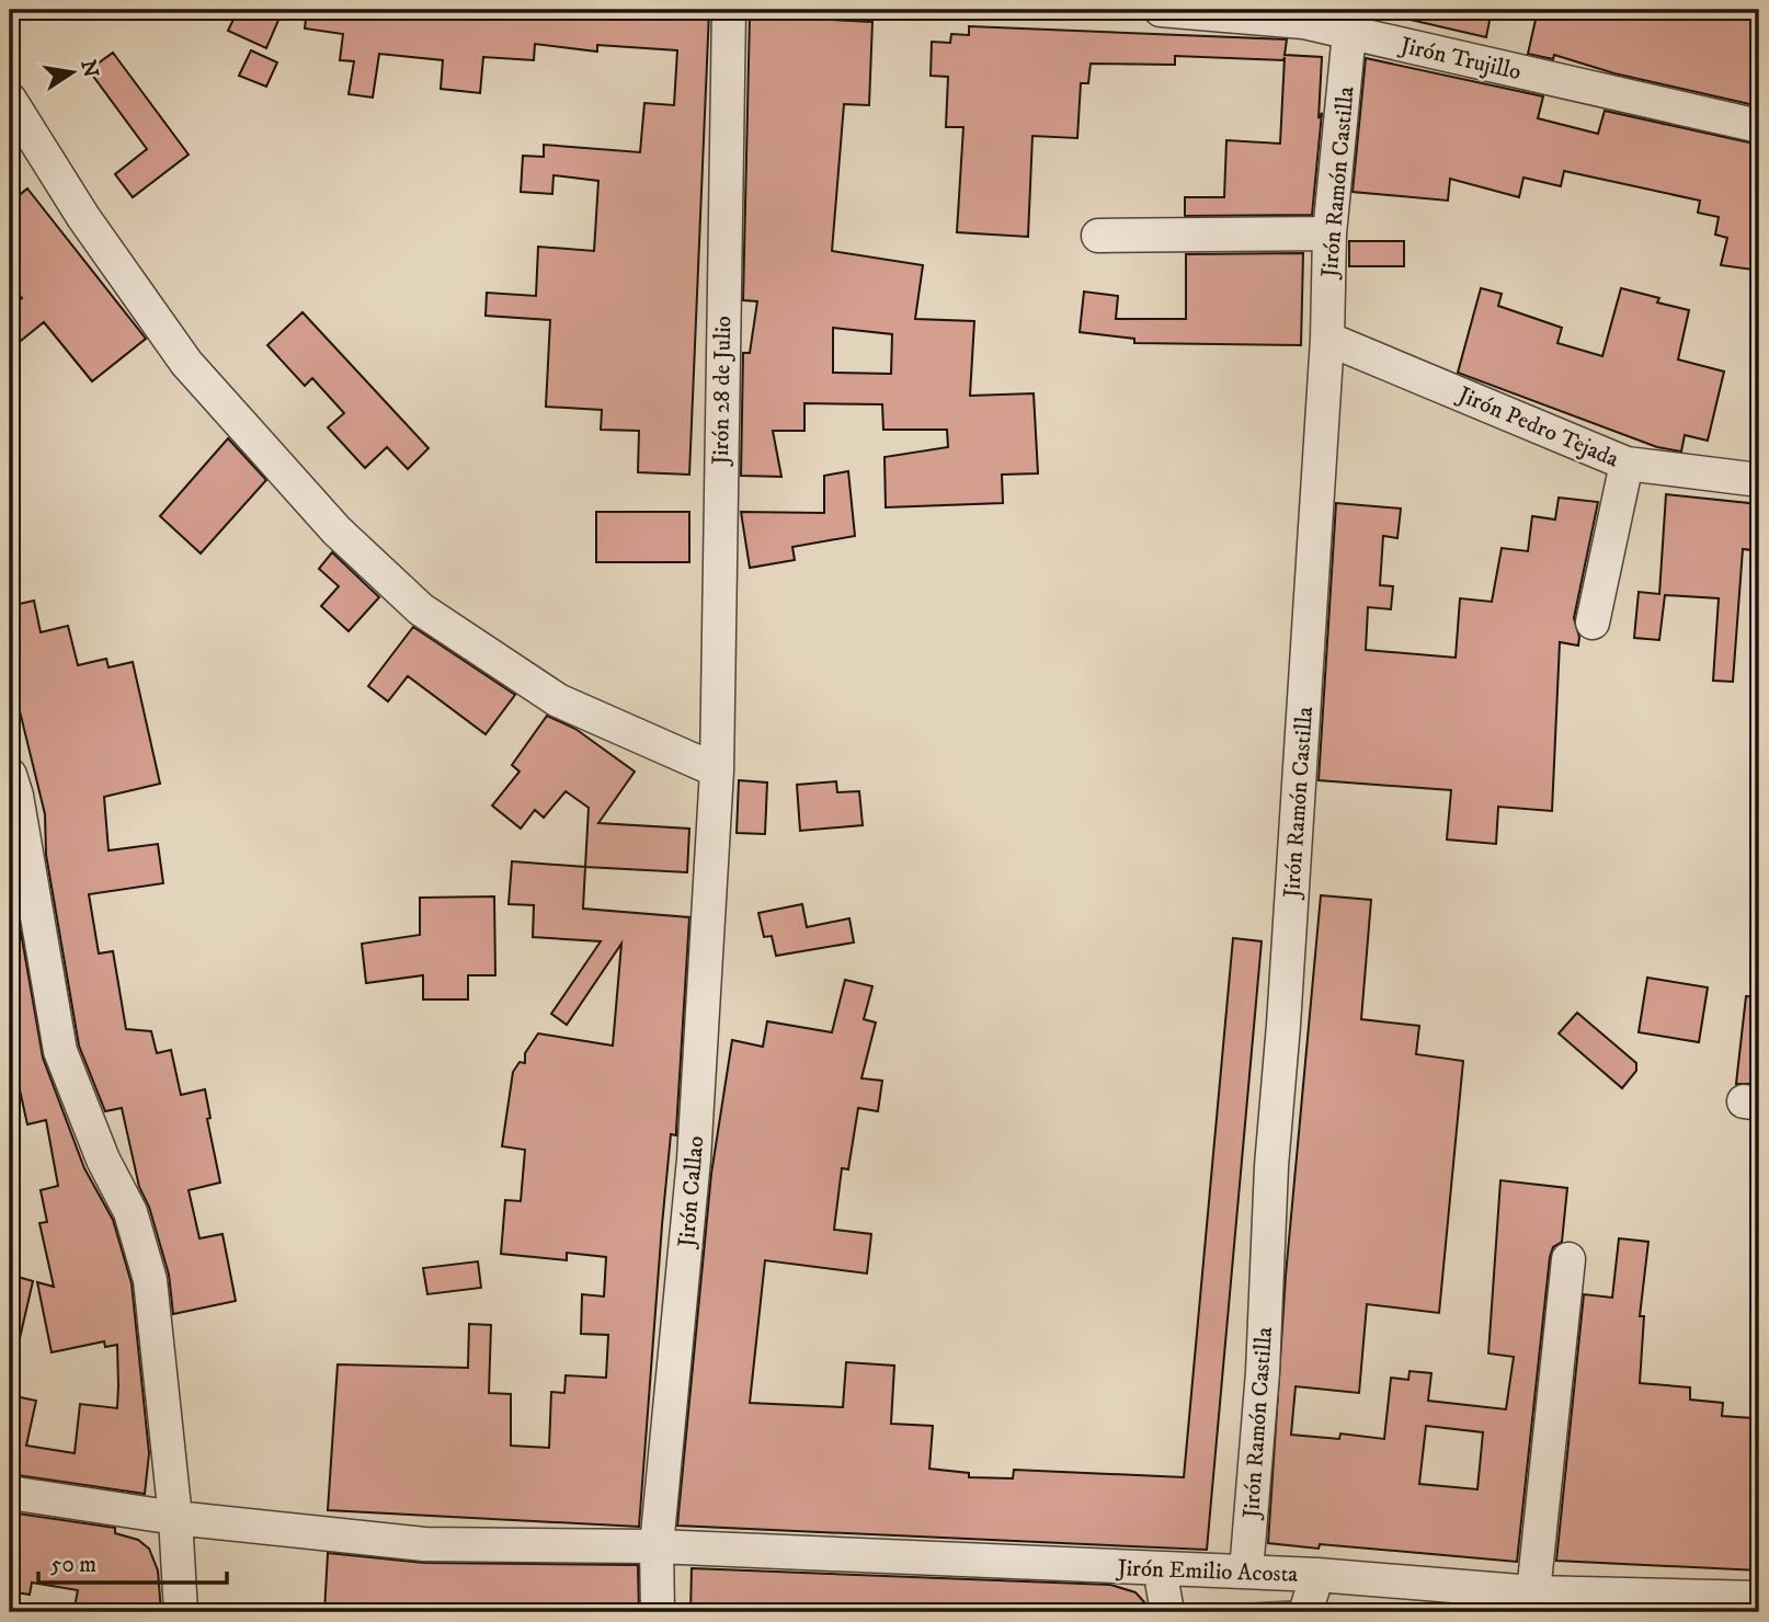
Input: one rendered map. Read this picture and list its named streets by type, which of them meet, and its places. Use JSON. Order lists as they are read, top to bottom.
{
  "streets": {
    "street": [
      "Jirón Trujillo",
      "Jirón Ramón Castilla",
      "Jirón 28 de Julio",
      "Jirón Pedro Tejada",
      "Jirón Callao",
      "Jirón Emilio Acosta"
    ]
  },
  "crossings": [
    ["Jirón Trujillo", "Jirón Ramón Castilla"],
    ["Jirón Ramón Castilla", "Jirón Pedro Tejada"],
    ["Jirón Ramón Castilla", "Jirón Emilio Acosta"],
    ["Jirón 28 de Julio", "Jirón Callao"],
    ["Jirón Callao", "Jirón Emilio Acosta"]
  ],
  "scale_bar": "50 m",
  "north": "right"
}
